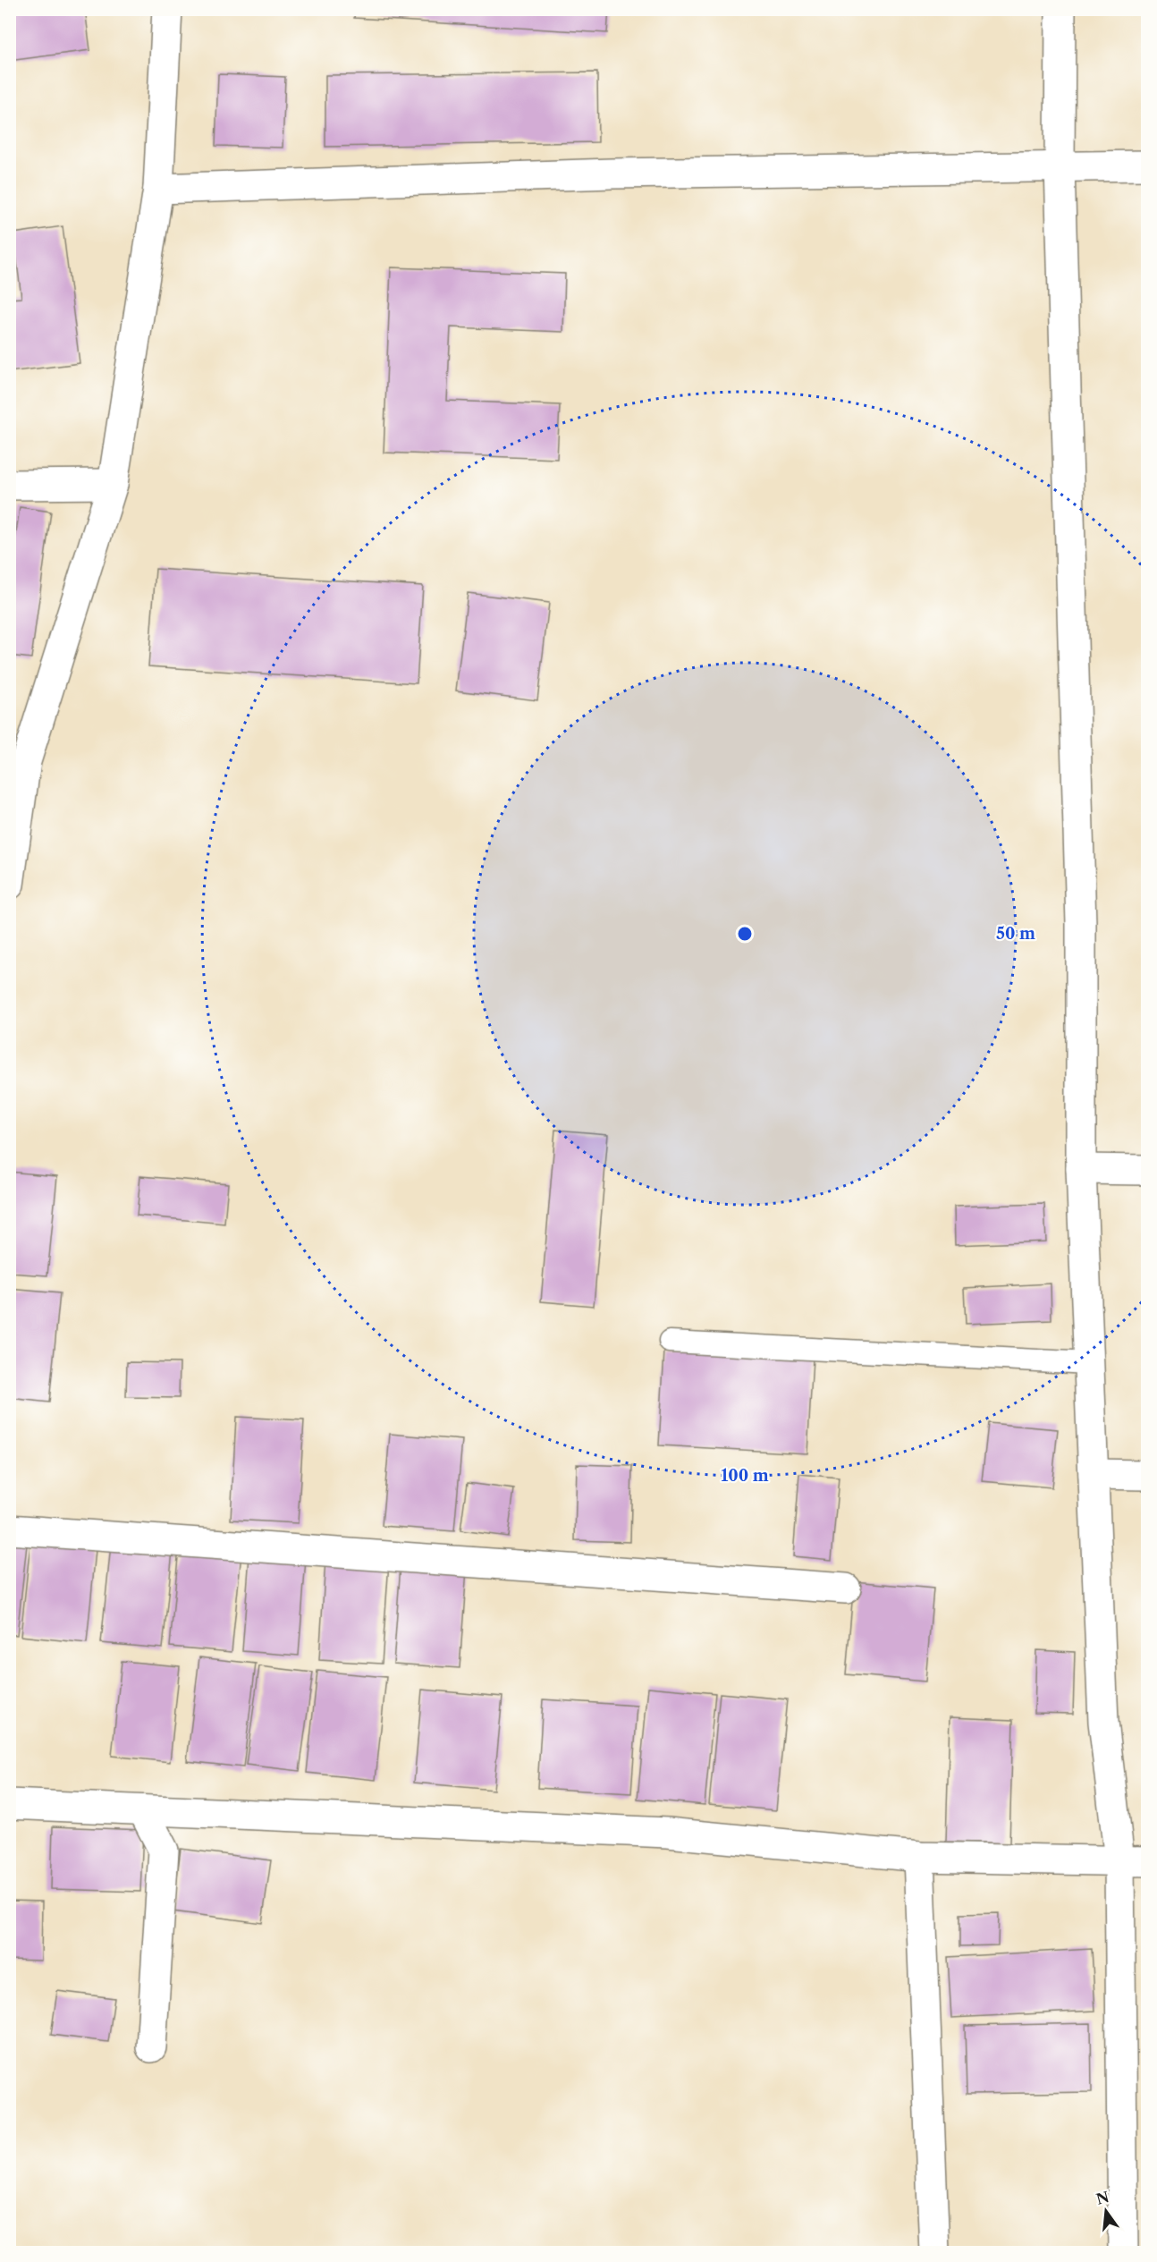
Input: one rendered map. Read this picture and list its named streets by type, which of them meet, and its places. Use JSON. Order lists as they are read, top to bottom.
{
  "north": "top",
  "rings": ["50 m", "100 m"]
}
